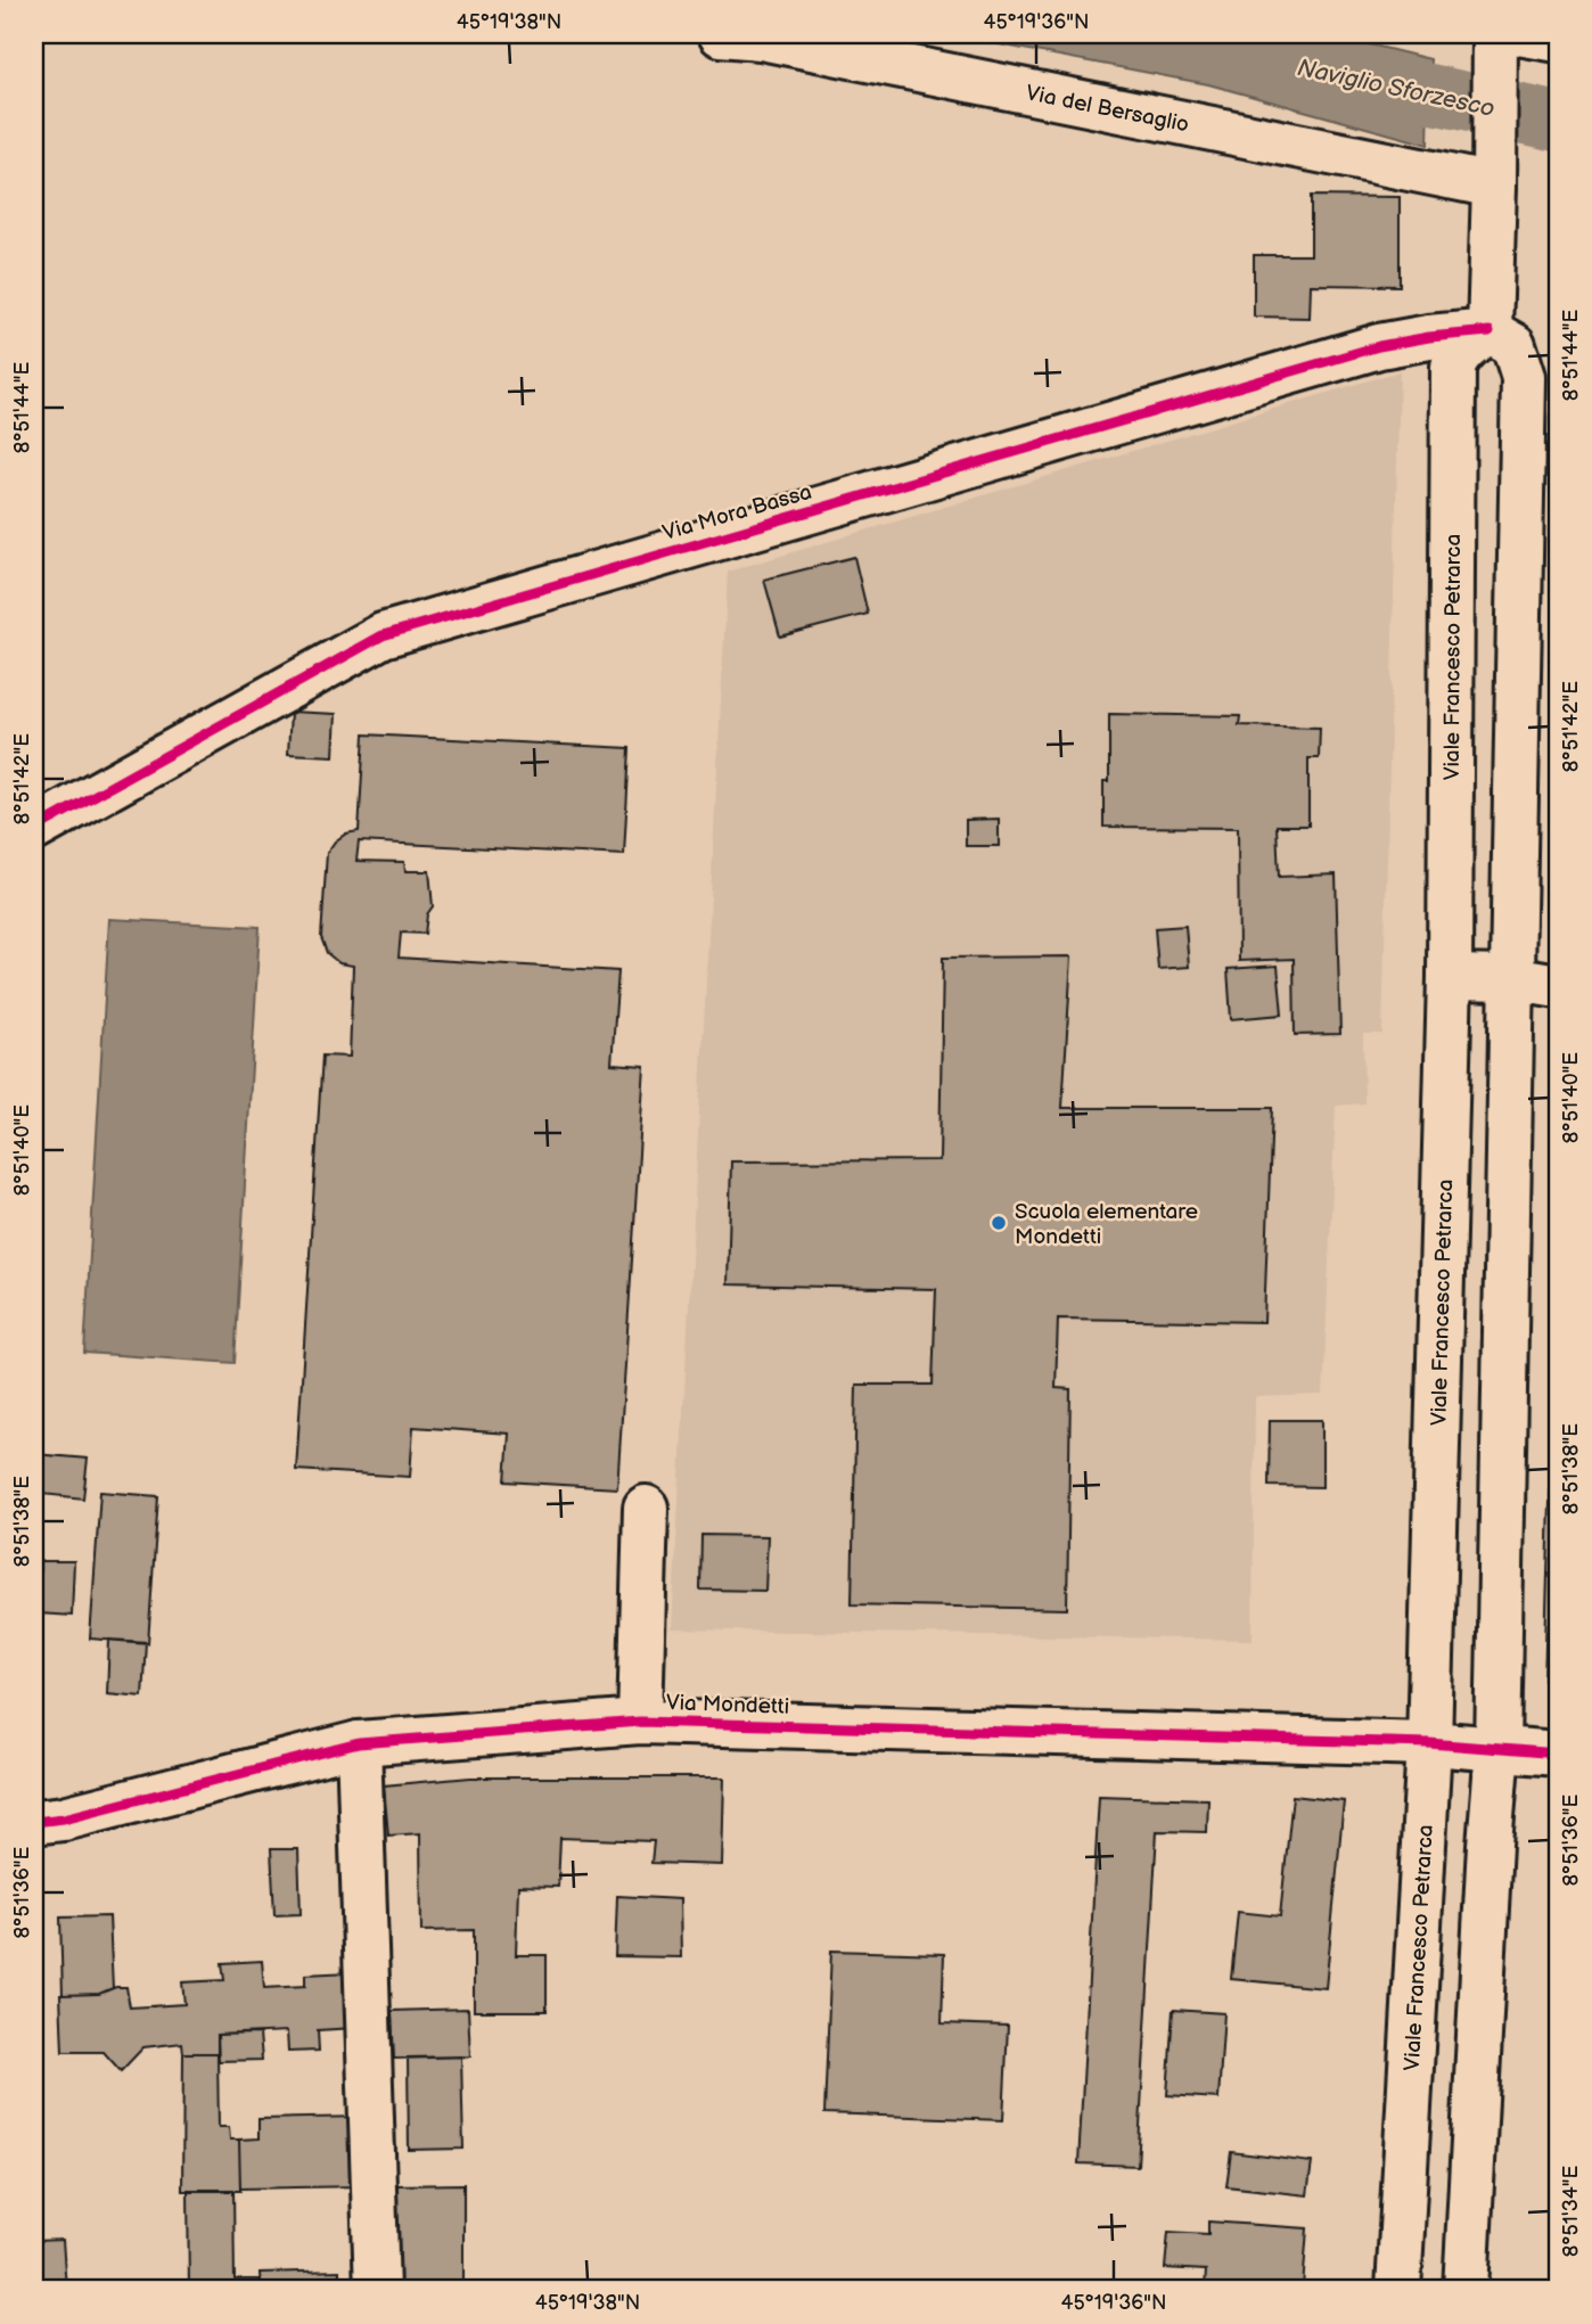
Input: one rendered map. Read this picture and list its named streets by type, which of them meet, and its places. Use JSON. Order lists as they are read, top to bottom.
{
  "streets": {
    "street": [
      "Via del Bersaglio",
      "Via Mora Bassa",
      "Viale Francesco Petrarca",
      "Via Mondetti"
    ]
  },
  "crossings": [
    ["Via Mora Bassa", "Viale Francesco Petrarca"],
    ["Viale Francesco Petrarca", "Via Mondetti"]
  ],
  "water": ["Naviglio Sforzesco"],
  "places": ["Scuola elementare Mondetti"],
  "coordinates": [
    "45°19'38\"N",
    "45°19'36\"N",
    "8°51'44\"E",
    "8°51'42\"E",
    "8°51'40\"E",
    "8°51'38\"E",
    "8°51'36\"E",
    "8°51'34\"E"
  ]
}
